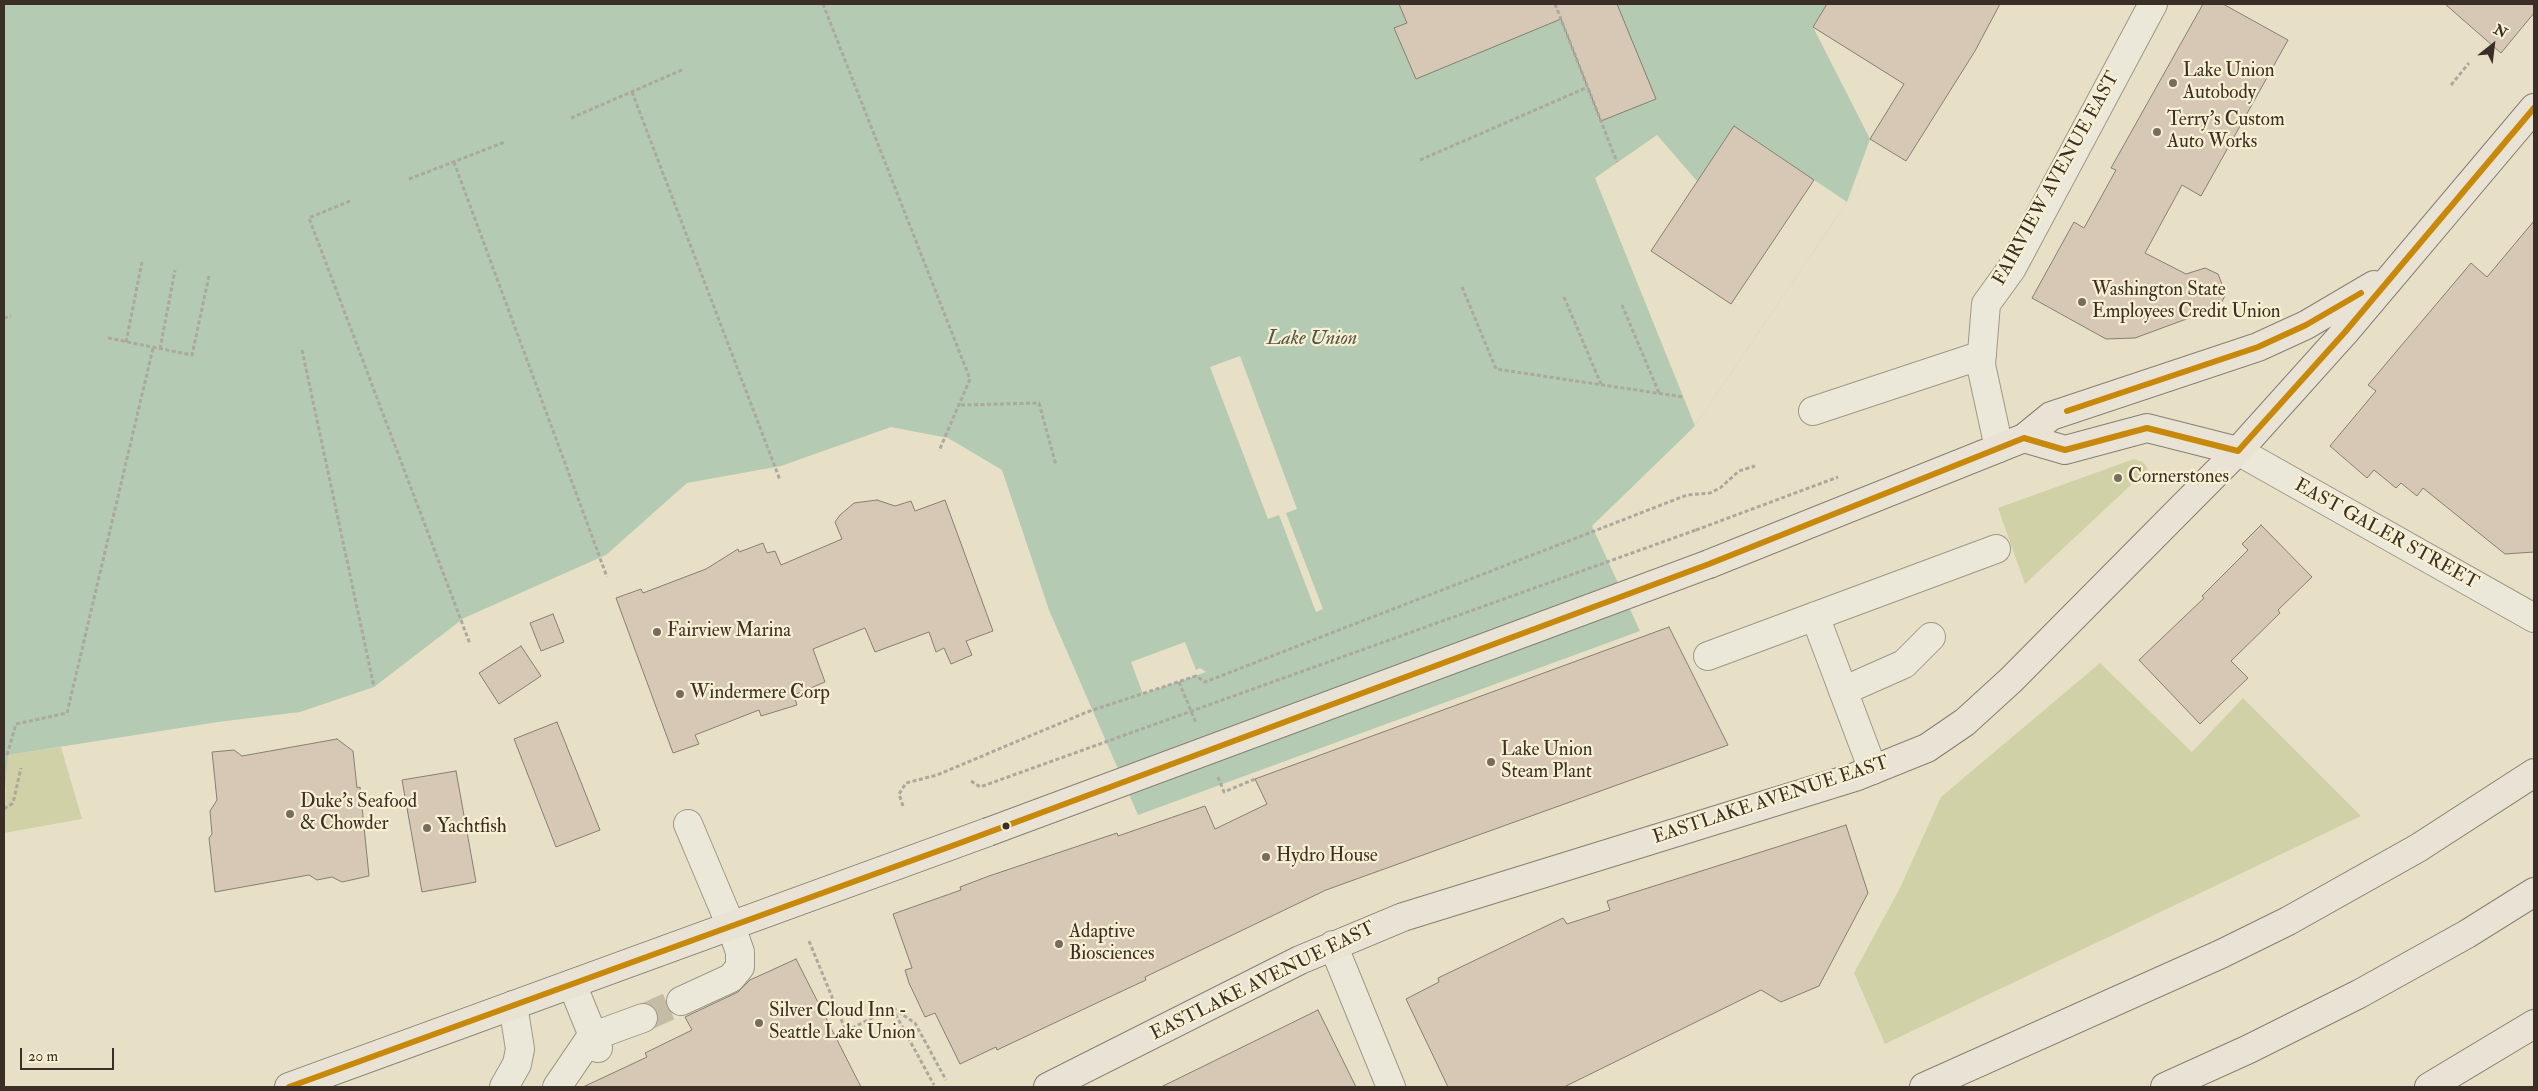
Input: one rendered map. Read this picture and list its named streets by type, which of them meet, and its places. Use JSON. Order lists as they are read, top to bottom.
{
  "streets": {
    "main road": ["EASTLAKE AVENUE EAST"],
    "street": ["FAIRVIEW AVENUE EAST", "EAST GALER STREET"]
  },
  "crossings": [
    ["EAST GALER STREET", "EASTLAKE AVENUE EAST"]
  ],
  "water": ["Lake Union"],
  "places": [
    "Lake Union Autobody",
    "Terry's Custom Auto Works",
    "Washington State Employees Credit Union",
    "Cornerstones",
    "Fairview Marina",
    "Windermere Corp",
    "Lake Union Steam Plant",
    "Duke’s Seafood & Chowder",
    "Yachtfish",
    "Hydro House",
    "Adaptive Biosciences",
    "Silver Cloud Inn - Seattle Lake Union"
  ],
  "scale_bar": "20 m",
  "north": "top right"
}
